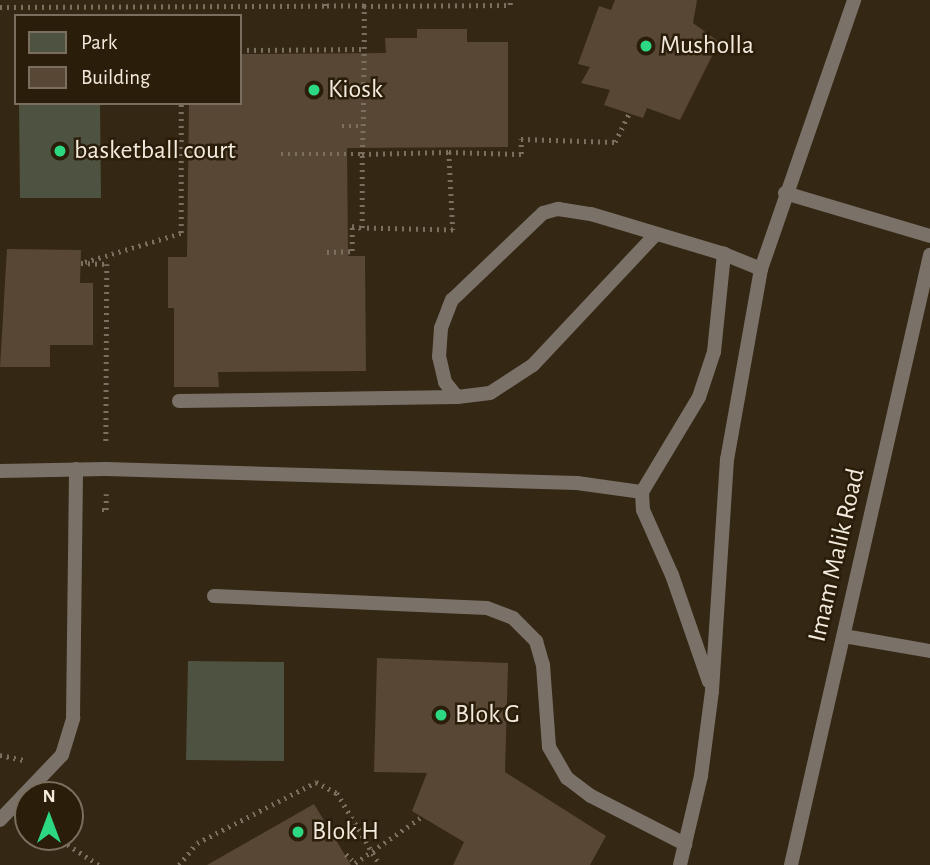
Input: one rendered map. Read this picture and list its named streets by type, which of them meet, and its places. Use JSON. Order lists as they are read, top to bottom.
{
  "streets": {
    "lane": ["Imam Malik Road"]
  },
  "places": [
    "Musholla",
    "Kiosk",
    "basketball court",
    "Blok G",
    "Blok H"
  ],
  "legend": ["Park", "Building"],
  "north": "top"
}
